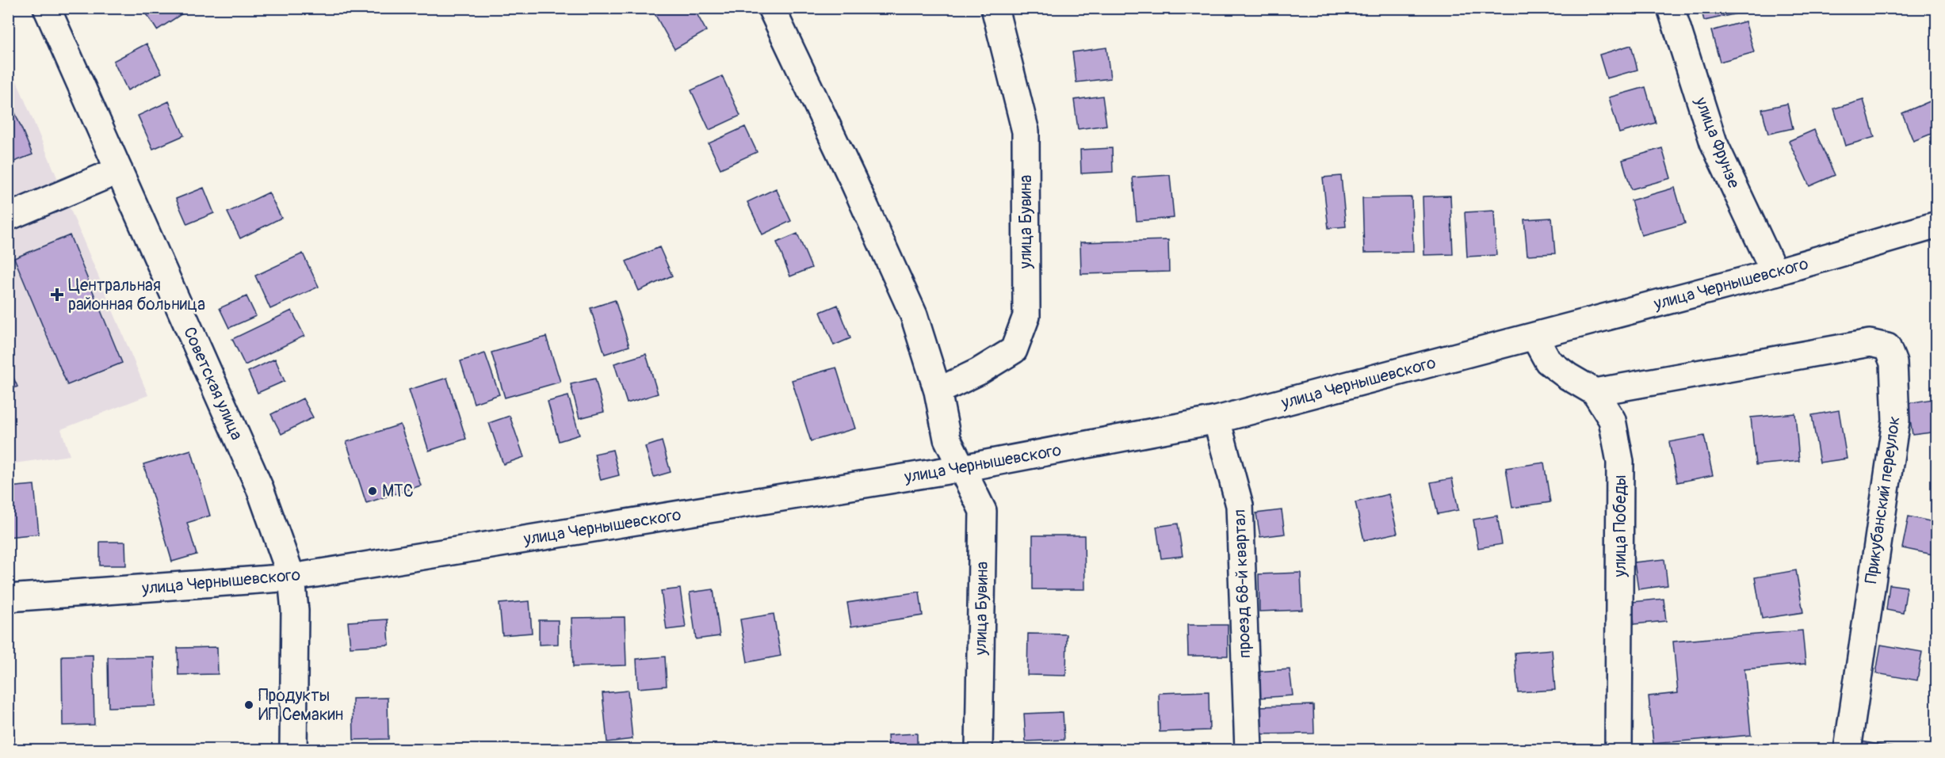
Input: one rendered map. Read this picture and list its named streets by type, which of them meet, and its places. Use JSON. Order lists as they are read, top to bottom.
{
  "streets": {
    "street": [
      "улица Фрунзе",
      "улица Бувина",
      "улица Чернышевского",
      "Советская улица",
      "Прикубанский переулок",
      "улица Победы",
      "проезд 68-й квартал"
    ]
  },
  "crossings": [
    ["улица Фрунзе", "улица Чернышевского"],
    ["улица Бувина", "улица Чернышевского"],
    ["улица Чернышевского", "Советская улица"],
    ["улица Чернышевского", "улица Победы"],
    ["улица Чернышевского", "проезд 68-й квартал"],
    ["Прикубанский переулок", "улица Победы"]
  ],
  "places": {
    "health": ["Центральная районная больница"],
    "other": ["МТС", "Продукты ИП Семакин"]
  }
}
